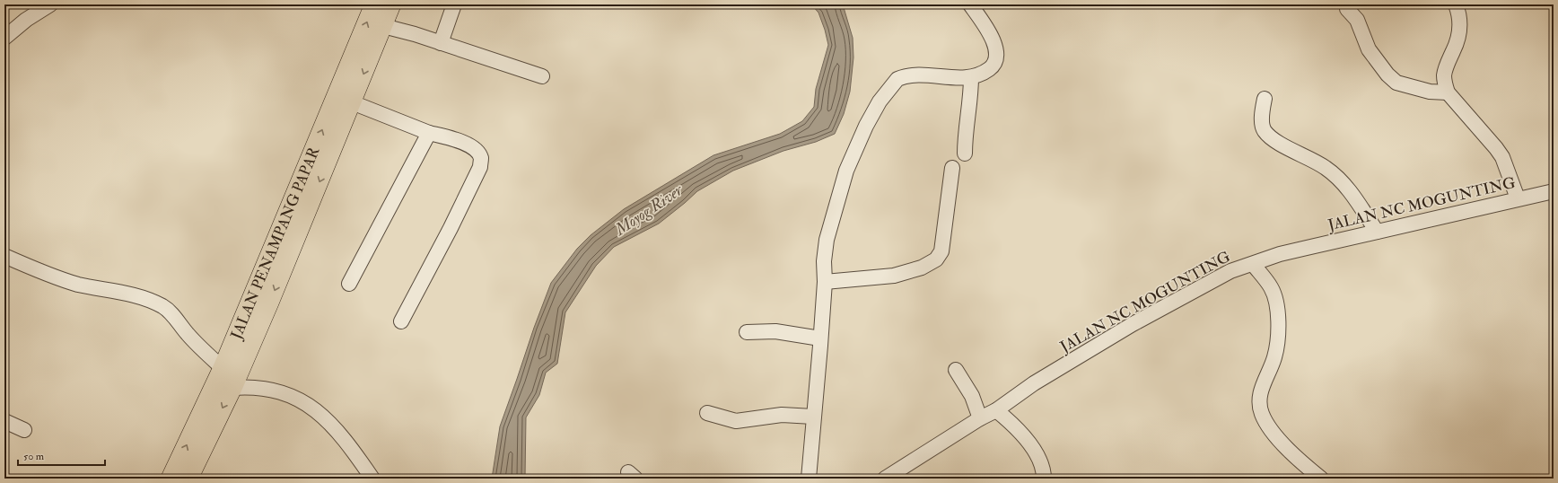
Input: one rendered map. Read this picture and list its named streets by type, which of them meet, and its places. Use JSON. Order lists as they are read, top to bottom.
{
  "streets": {
    "main road": ["JALAN PENAMPANG PAPAR"],
    "street": ["JALAN NC MOGUNTING"]
  },
  "water": ["Moyog River"],
  "scale_bar": "50 m"
}
